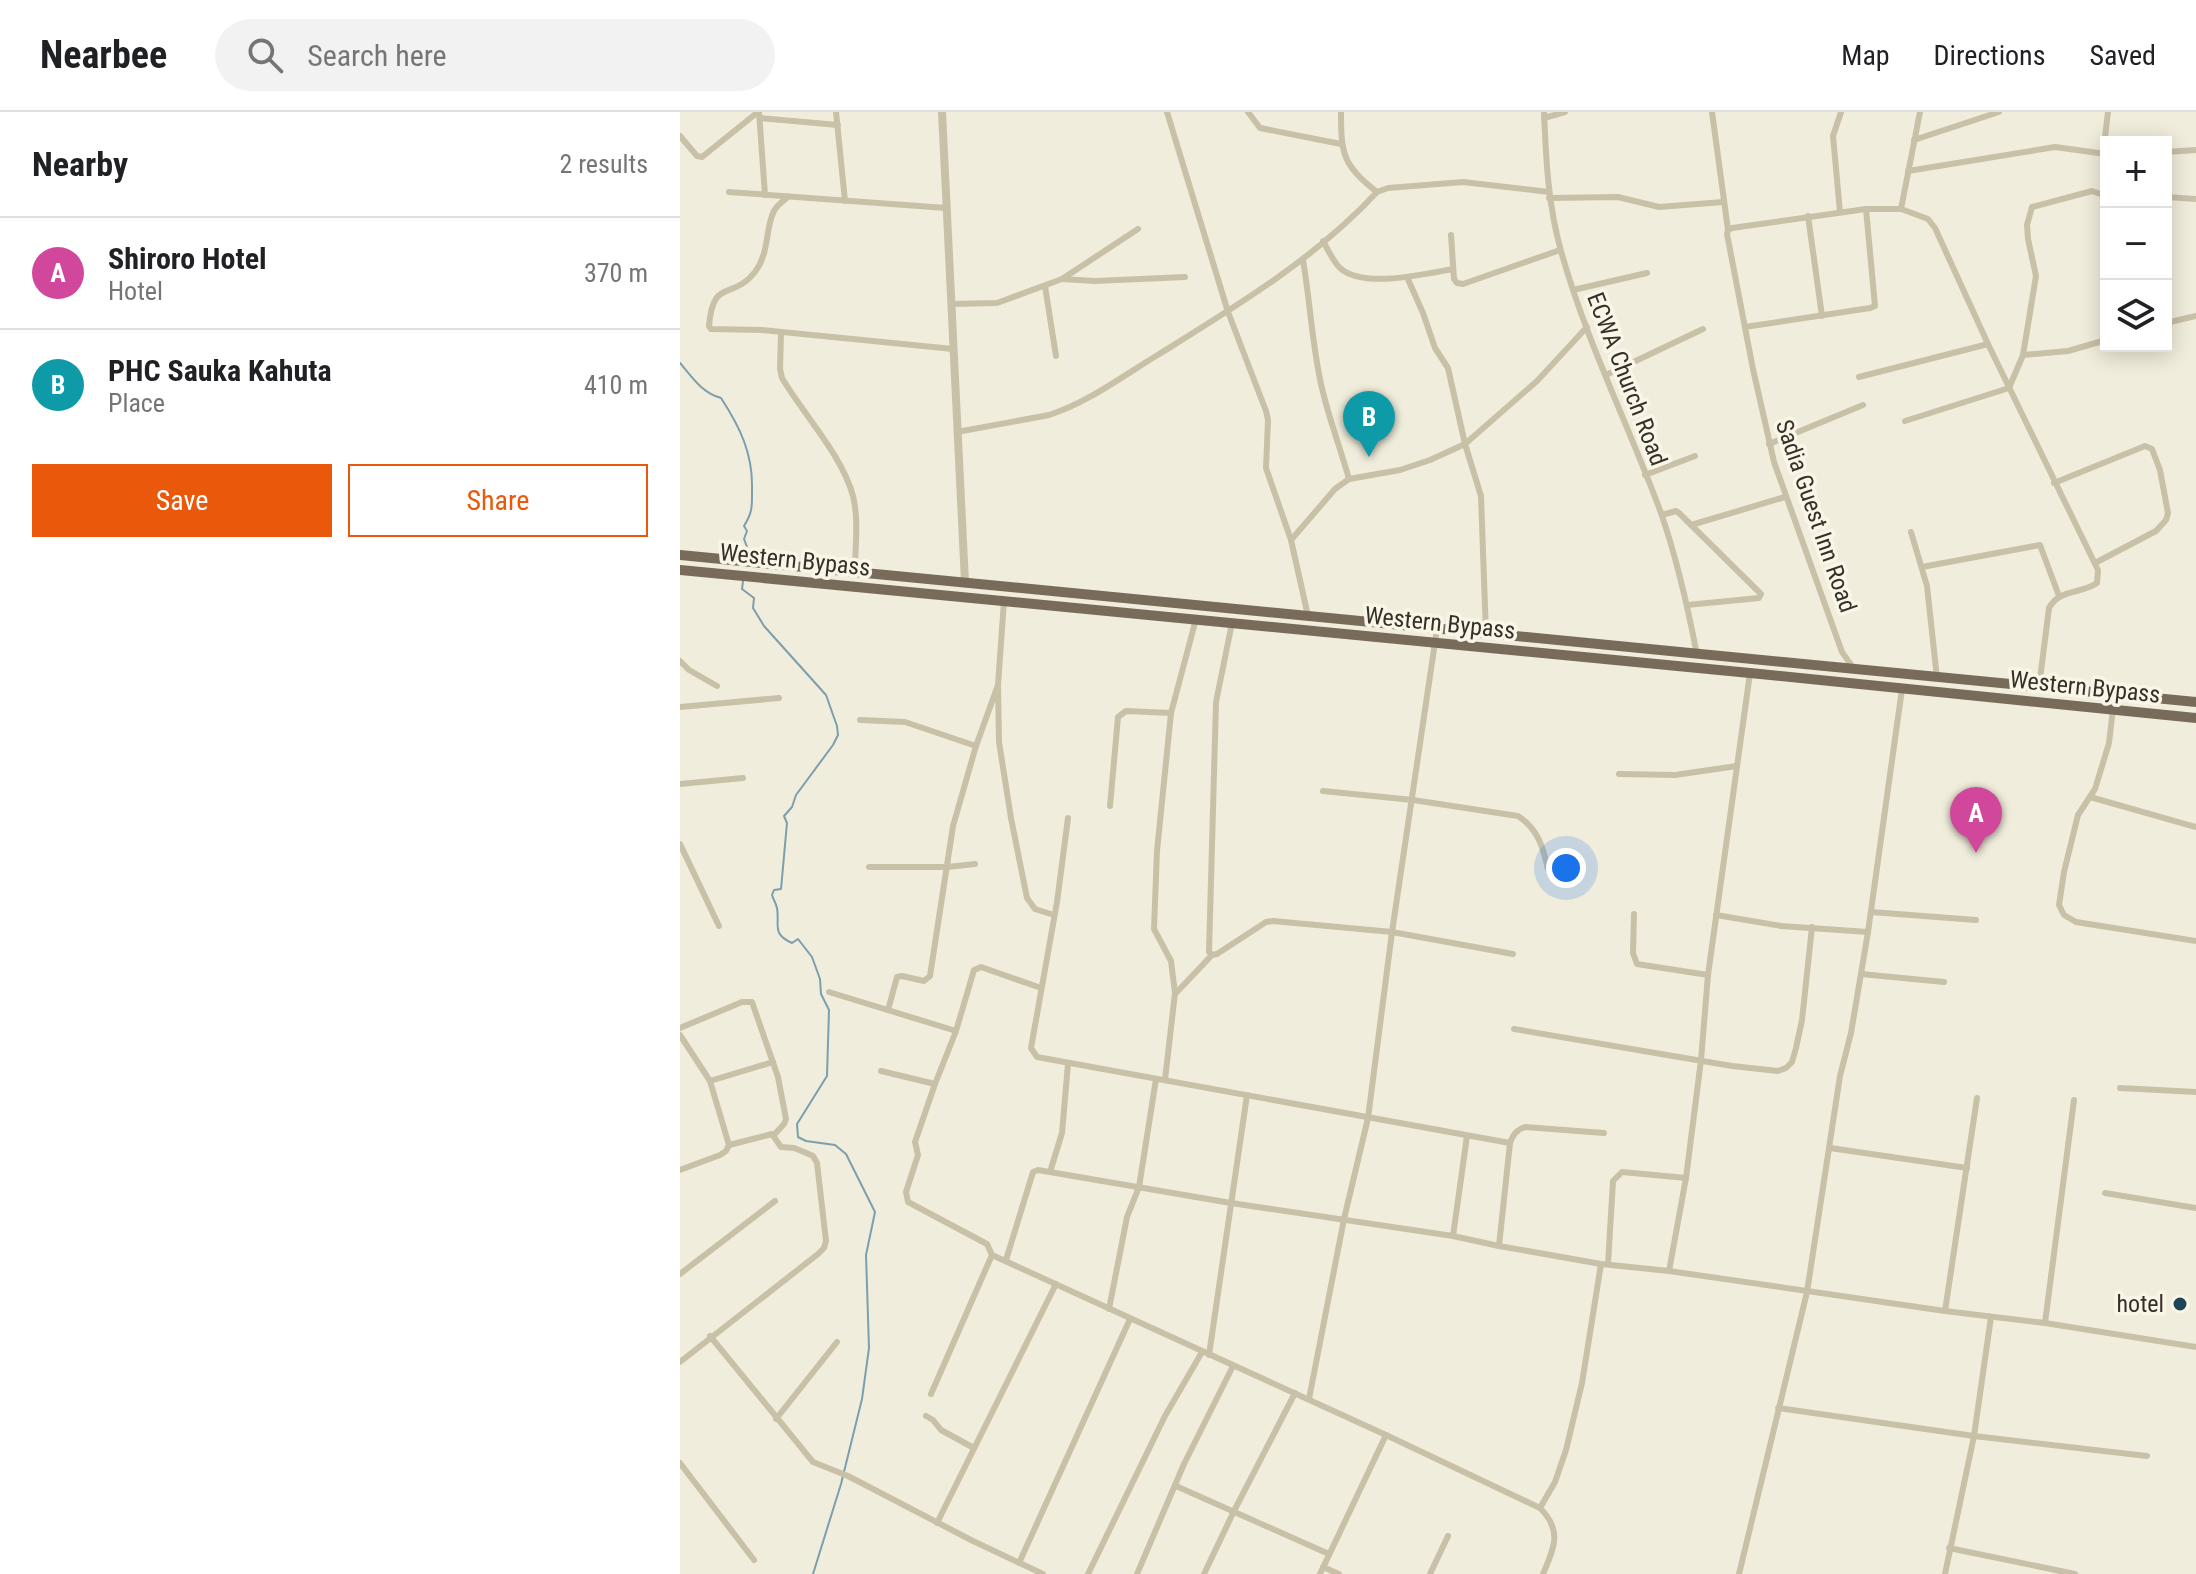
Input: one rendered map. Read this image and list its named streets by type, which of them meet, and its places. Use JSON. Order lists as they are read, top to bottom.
{
  "streets": {
    "main road": ["Western Bypass"],
    "street": ["ECWA Church Road", "Sadia Guest Inn Road"]
  },
  "crossings": [
    ["ECWA Church Road", "Western Bypass"],
    ["Sadia Guest Inn Road", "Western Bypass"]
  ],
  "places": ["hotel"],
  "page": {
    "header": "Nearbee",
    "search": "Search here",
    "nav": ["Map", "Directions", "Saved"],
    "heading": ["Nearby", "2 results"],
    "map_buttons": ["+", "−"],
    "list": [
      {
        "mark": "A",
        "name": "Shiroro Hotel",
        "note": "Hotel",
        "value": "370 m"
      },
      {
        "mark": "B",
        "name": "PHC Sauka Kahuta",
        "note": "Place",
        "value": "410 m"
      }
    ],
    "pins": ["B", "A"],
    "buttons": ["Save", "Share"]
  }
}
